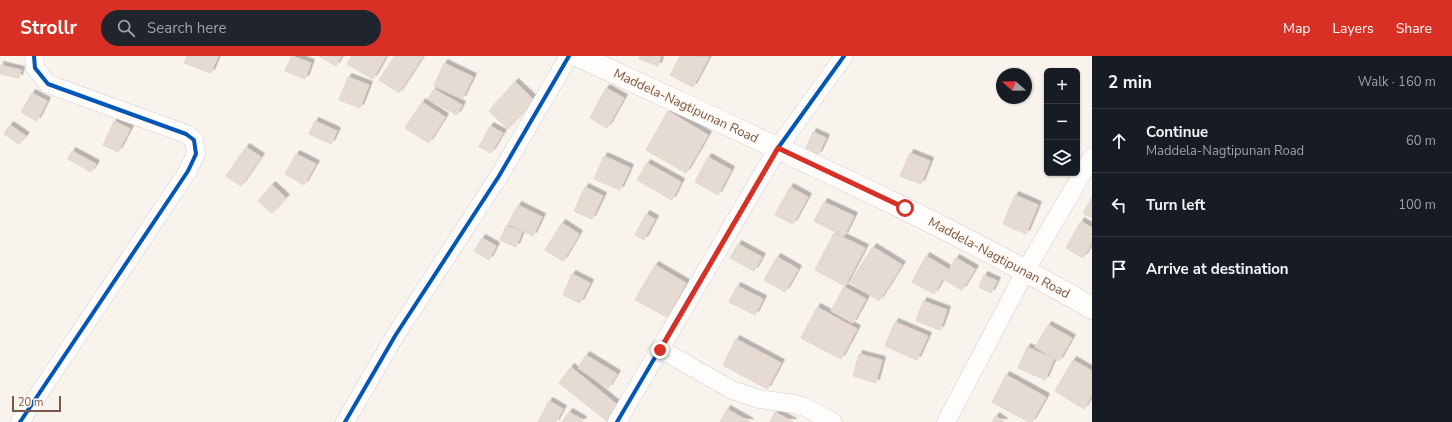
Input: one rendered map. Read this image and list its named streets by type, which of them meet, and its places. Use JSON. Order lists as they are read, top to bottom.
{
  "streets": {
    "main road": ["Maddela-Nagtipunan Road"]
  },
  "scale_bar": "20 m",
  "north": "left",
  "page": {
    "header": "Strollr",
    "search": "Search here",
    "nav": ["Map", "Layers", "Share"],
    "heading": ["2 min", "Walk · 160 m"],
    "map_buttons": ["+", "−"],
    "list": [
      ["Continue", "Maddela-Nagtipunan Road", "60 m"],
      ["Turn left", "100 m"],
      "Arrive at destination"
    ],
    "scale": "20 m"
  }
}
